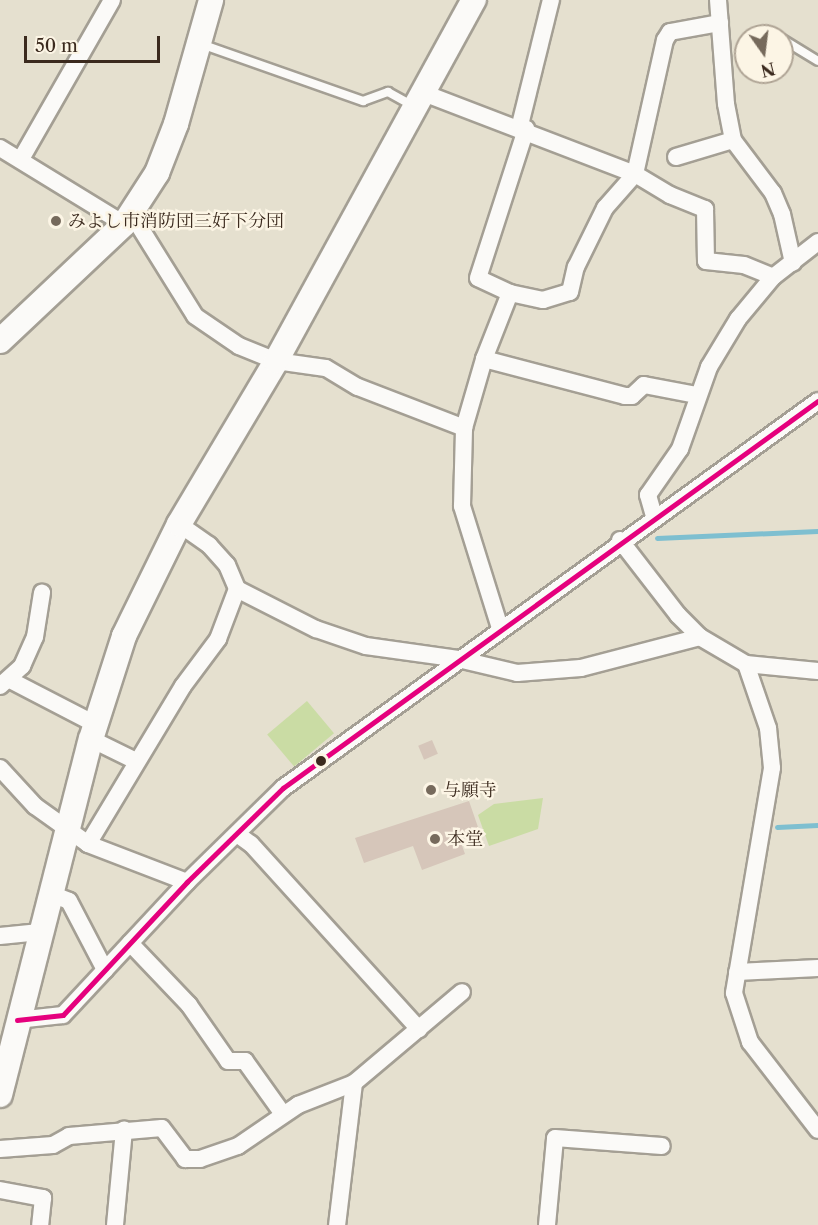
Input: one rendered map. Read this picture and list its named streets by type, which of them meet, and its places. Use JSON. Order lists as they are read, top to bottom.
{
  "places": ["みよし市消防団三好下分団", "与願寺", "本堂"],
  "scale_bar": "50 m",
  "north": "bottom"
}
